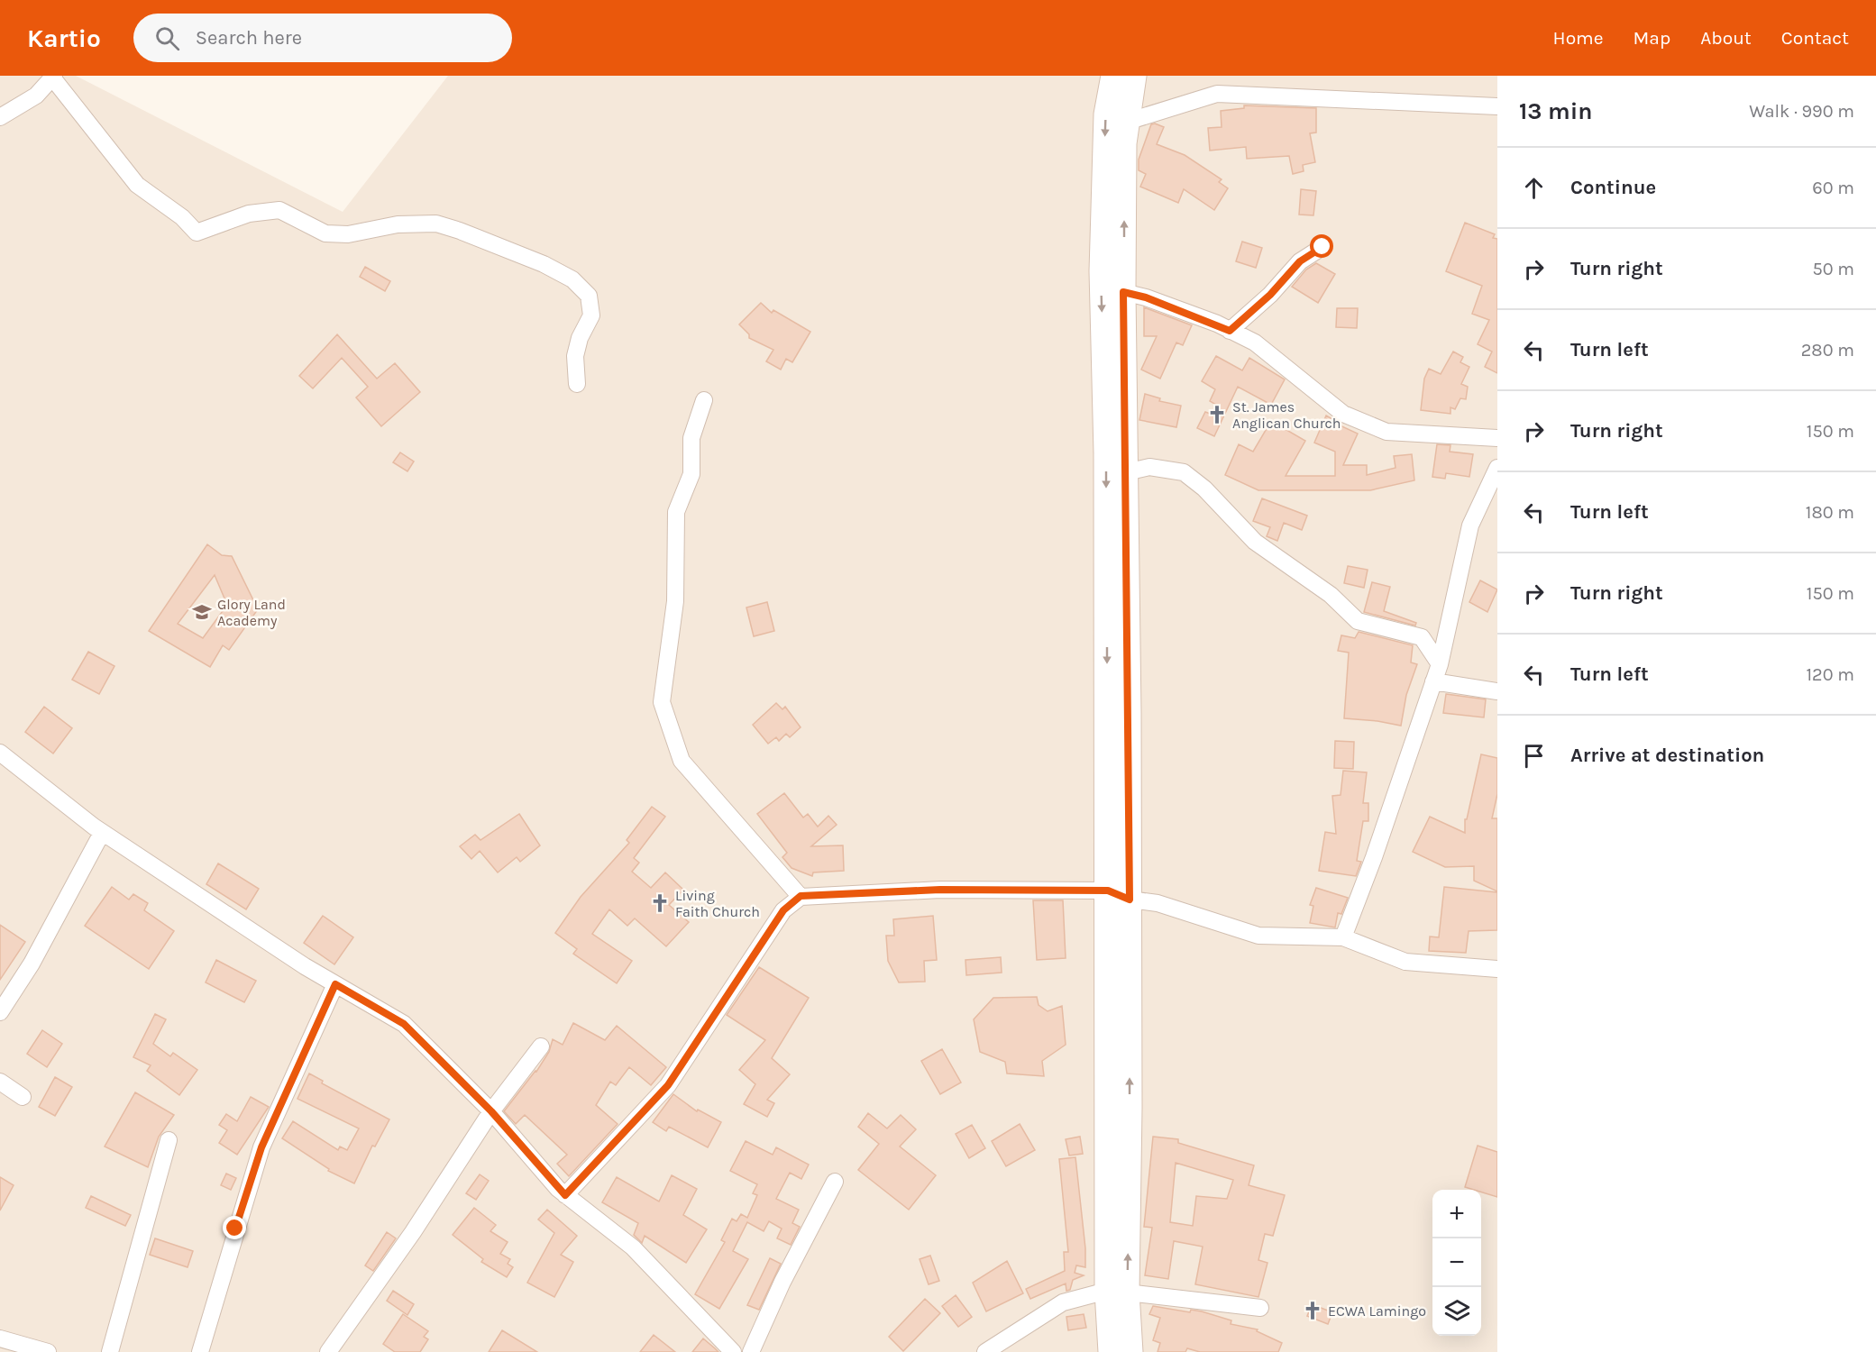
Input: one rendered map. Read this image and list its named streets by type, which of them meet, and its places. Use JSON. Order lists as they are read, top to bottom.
{
  "places": {
    "church": ["St. James Anglican Church", "Living Faith Church", "ECWA Lamingo"],
    "school or university": ["Glory Land Academy"]
  },
  "page": {
    "header": "Kartio",
    "search": "Search here",
    "nav": [
      "Home",
      "Map",
      "About",
      "Contact"
    ],
    "heading": ["13 min", "Walk · 990 m"],
    "list": [
      ["Continue", "60 m"],
      ["Turn right", "50 m"],
      ["Turn left", "280 m"],
      ["Turn right", "150 m"],
      ["Turn left", "180 m"],
      ["Turn right", "150 m"],
      ["Turn left", "120 m"],
      "Arrive at destination"
    ],
    "map_buttons": ["+", "−"]
  }
}
